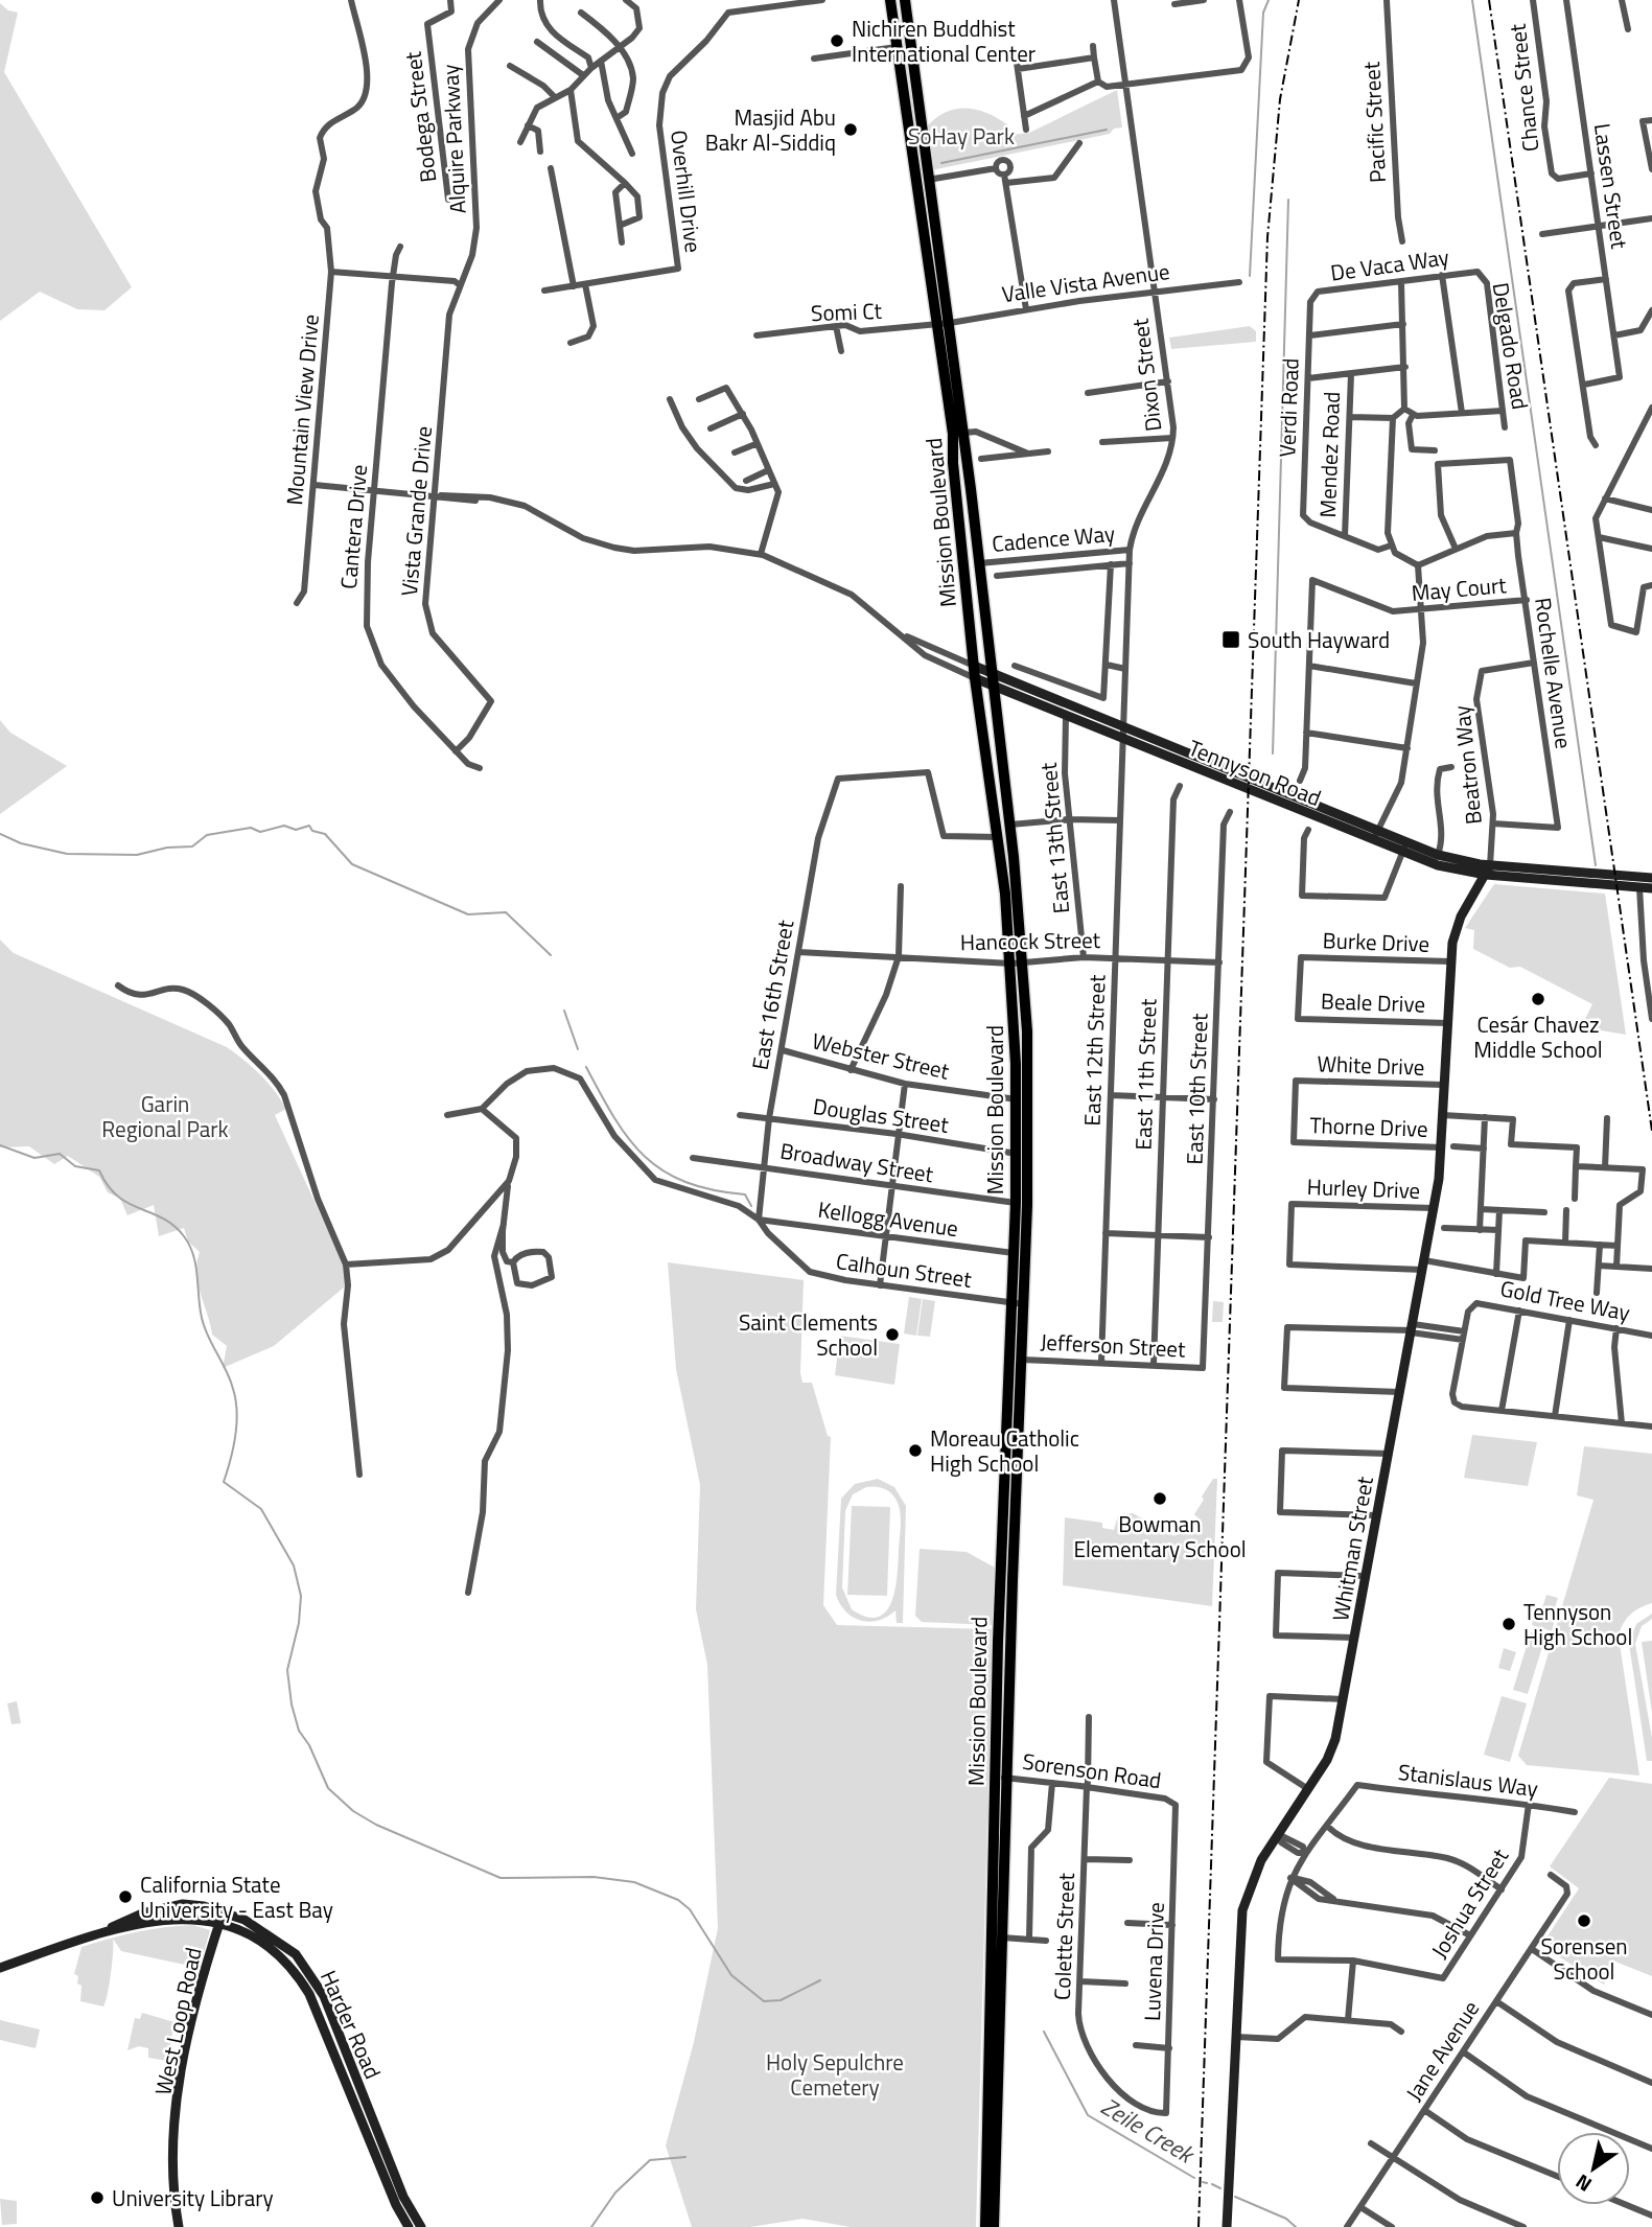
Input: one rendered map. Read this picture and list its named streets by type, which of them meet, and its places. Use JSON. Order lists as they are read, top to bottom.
{
  "streets": {
    "main road": ["Mission Boulevard"],
    "street": [
      "Chance Street",
      "Bodega Street",
      "Pacific Street",
      "Alquire Parkway",
      "Lassen Street",
      "Overhill Drive",
      "De Vaca Way",
      "Valle Vista Avenue",
      "Somi Ct",
      "Delgado Road",
      "Dixon Street",
      "Verdi Road",
      "Mountain View Drive",
      "Mendez Road",
      "Vista Grande Drive",
      "Cantera Drive",
      "Cadence Way",
      "May Court",
      "Rochelle Avenue",
      "Beatron Way",
      "Tennyson Road",
      "East 13th Street",
      "Hancock Street",
      "Burke Drive",
      "East 16th Street",
      "Beale Drive",
      "East 12th Street",
      "Webster Street",
      "White Drive",
      "East 11th Street",
      "East 10th Street",
      "Douglas Street",
      "Thorne Drive",
      "Broadway Street",
      "Hurley Drive",
      "Kellogg Avenue",
      "Calhoun Street",
      "Gold Tree Way",
      "Jefferson Street",
      "Whitman Street",
      "Sorenson Road",
      "Stanislaus Way",
      "Joshua Street",
      "Colette Street",
      "Luvena Drive",
      "West Loop Road",
      "Harder Road",
      "Jane Avenue"
    ]
  },
  "crossings": [
    ["Chance Street", "Lassen Street"],
    ["Alquire Parkway", "Vista Grande Drive"],
    ["De Vaca Way", "Delgado Road"],
    ["De Vaca Way", "Verdi Road"],
    ["Valle Vista Avenue", "Somi Ct"],
    ["Valle Vista Avenue", "Dixon Street"],
    ["Valle Vista Avenue", "Mission Boulevard"],
    ["Somi Ct", "Mission Boulevard"],
    ["Dixon Street", "Cadence Way"],
    ["Dixon Street", "Tennyson Road"],
    ["Dixon Street", "East 12th Street"],
    ["Verdi Road", "Mendez Road"],
    ["Mountain View Drive", "Tennyson Road"],
    ["Vista Grande Drive", "Cantera Drive"],
    ["Vista Grande Drive", "Tennyson Road"],
    ["Mission Boulevard", "Cadence Way"],
    ["Mission Boulevard", "Tennyson Road"],
    ["Mission Boulevard", "Hancock Street"],
    ["Mission Boulevard", "East 16th Street"],
    ["Mission Boulevard", "Webster Street"],
    ["Mission Boulevard", "Douglas Street"],
    ["Mission Boulevard", "Broadway Street"],
    ["Mission Boulevard", "Kellogg Avenue"],
    ["Mission Boulevard", "Calhoun Street"],
    ["Mission Boulevard", "Jefferson Street"],
    ["Mission Boulevard", "Sorenson Road"],
    ["Cantera Drive", "Tennyson Road"],
    ["May Court", "Rochelle Avenue"],
    ["Rochelle Avenue", "Beatron Way"],
    ["Beatron Way", "Tennyson Road"],
    ["Beatron Way", "Whitman Street"],
    ["Tennyson Road", "East 13th Street"],
    ["Tennyson Road", "East 12th Street"],
    ["Tennyson Road", "Whitman Street"],
    ["East 13th Street", "Hancock Street"],
    ["Hancock Street", "East 16th Street"],
    ["Hancock Street", "East 12th Street"],
    ["Hancock Street", "East 11th Street"],
    ["Hancock Street", "East 10th Street"],
    ["Burke Drive", "Beale Drive"],
    ["Burke Drive", "Whitman Street"],
    ["East 16th Street", "Webster Street"],
    ["East 16th Street", "Douglas Street"],
    ["East 16th Street", "Broadway Street"],
    ["East 16th Street", "Kellogg Avenue"],
    ["East 16th Street", "Calhoun Street"],
    ["Beale Drive", "Whitman Street"],
    ["East 12th Street", "Jefferson Street"],
    ["White Drive", "Thorne Drive"],
    ["White Drive", "Whitman Street"],
    ["East 11th Street", "Jefferson Street"],
    ["East 10th Street", "Jefferson Street"],
    ["Thorne Drive", "Whitman Street"],
    ["Hurley Drive", "Whitman Street"],
    ["Kellogg Avenue", "Calhoun Street"],
    ["Sorenson Road", "Colette Street"],
    ["Sorenson Road", "Luvena Drive"],
    ["Stanislaus Way", "Joshua Street"],
    ["Colette Street", "Luvena Drive"],
    ["West Loop Road", "Harder Road"]
  ],
  "water": ["Zeile Creek"],
  "parks": ["SoHay Park", "Garin Regional Park", "Holy Sepulchre Cemetery"],
  "places": {
    "other": [
      "Nichiren Buddhist International Center",
      "Masjid Abu Bakr Al-Siddiq",
      "Cesár Chavez Middle School",
      "Saint Clements School",
      "Moreau Catholic High School",
      "Bowman Elementary School",
      "Tennyson High School",
      "California State University - East Bay",
      "Sorensen School",
      "University Library"
    ],
    "transit": ["South Hayward"]
  },
  "north": "bottom left"
}
